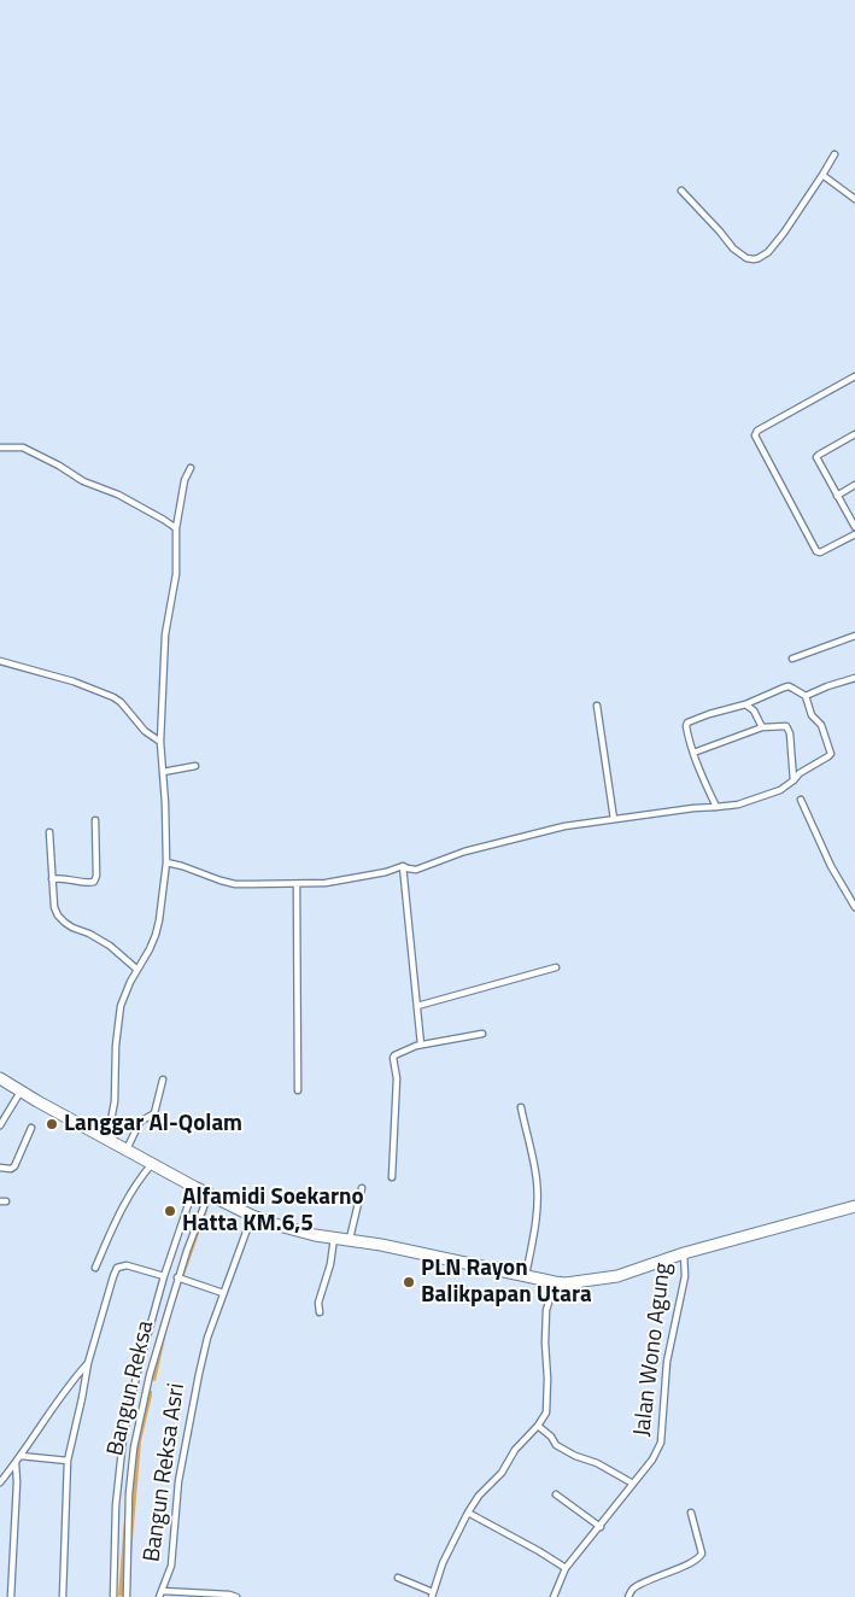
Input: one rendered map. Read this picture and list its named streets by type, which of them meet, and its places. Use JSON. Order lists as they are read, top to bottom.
{
  "streets": {
    "street": ["Jalan Wono Agung", "Bangun Reksa", "Bangun Reksa Asri"]
  },
  "crossings": [
    ["Bangun Reksa", "Bangun Reksa Asri"]
  ],
  "places": ["Langgar Al-Qolam", "Alfamidi Soekarno Hatta KM.6,5", "PLN Rayon Balikpapan Utara"]
}
